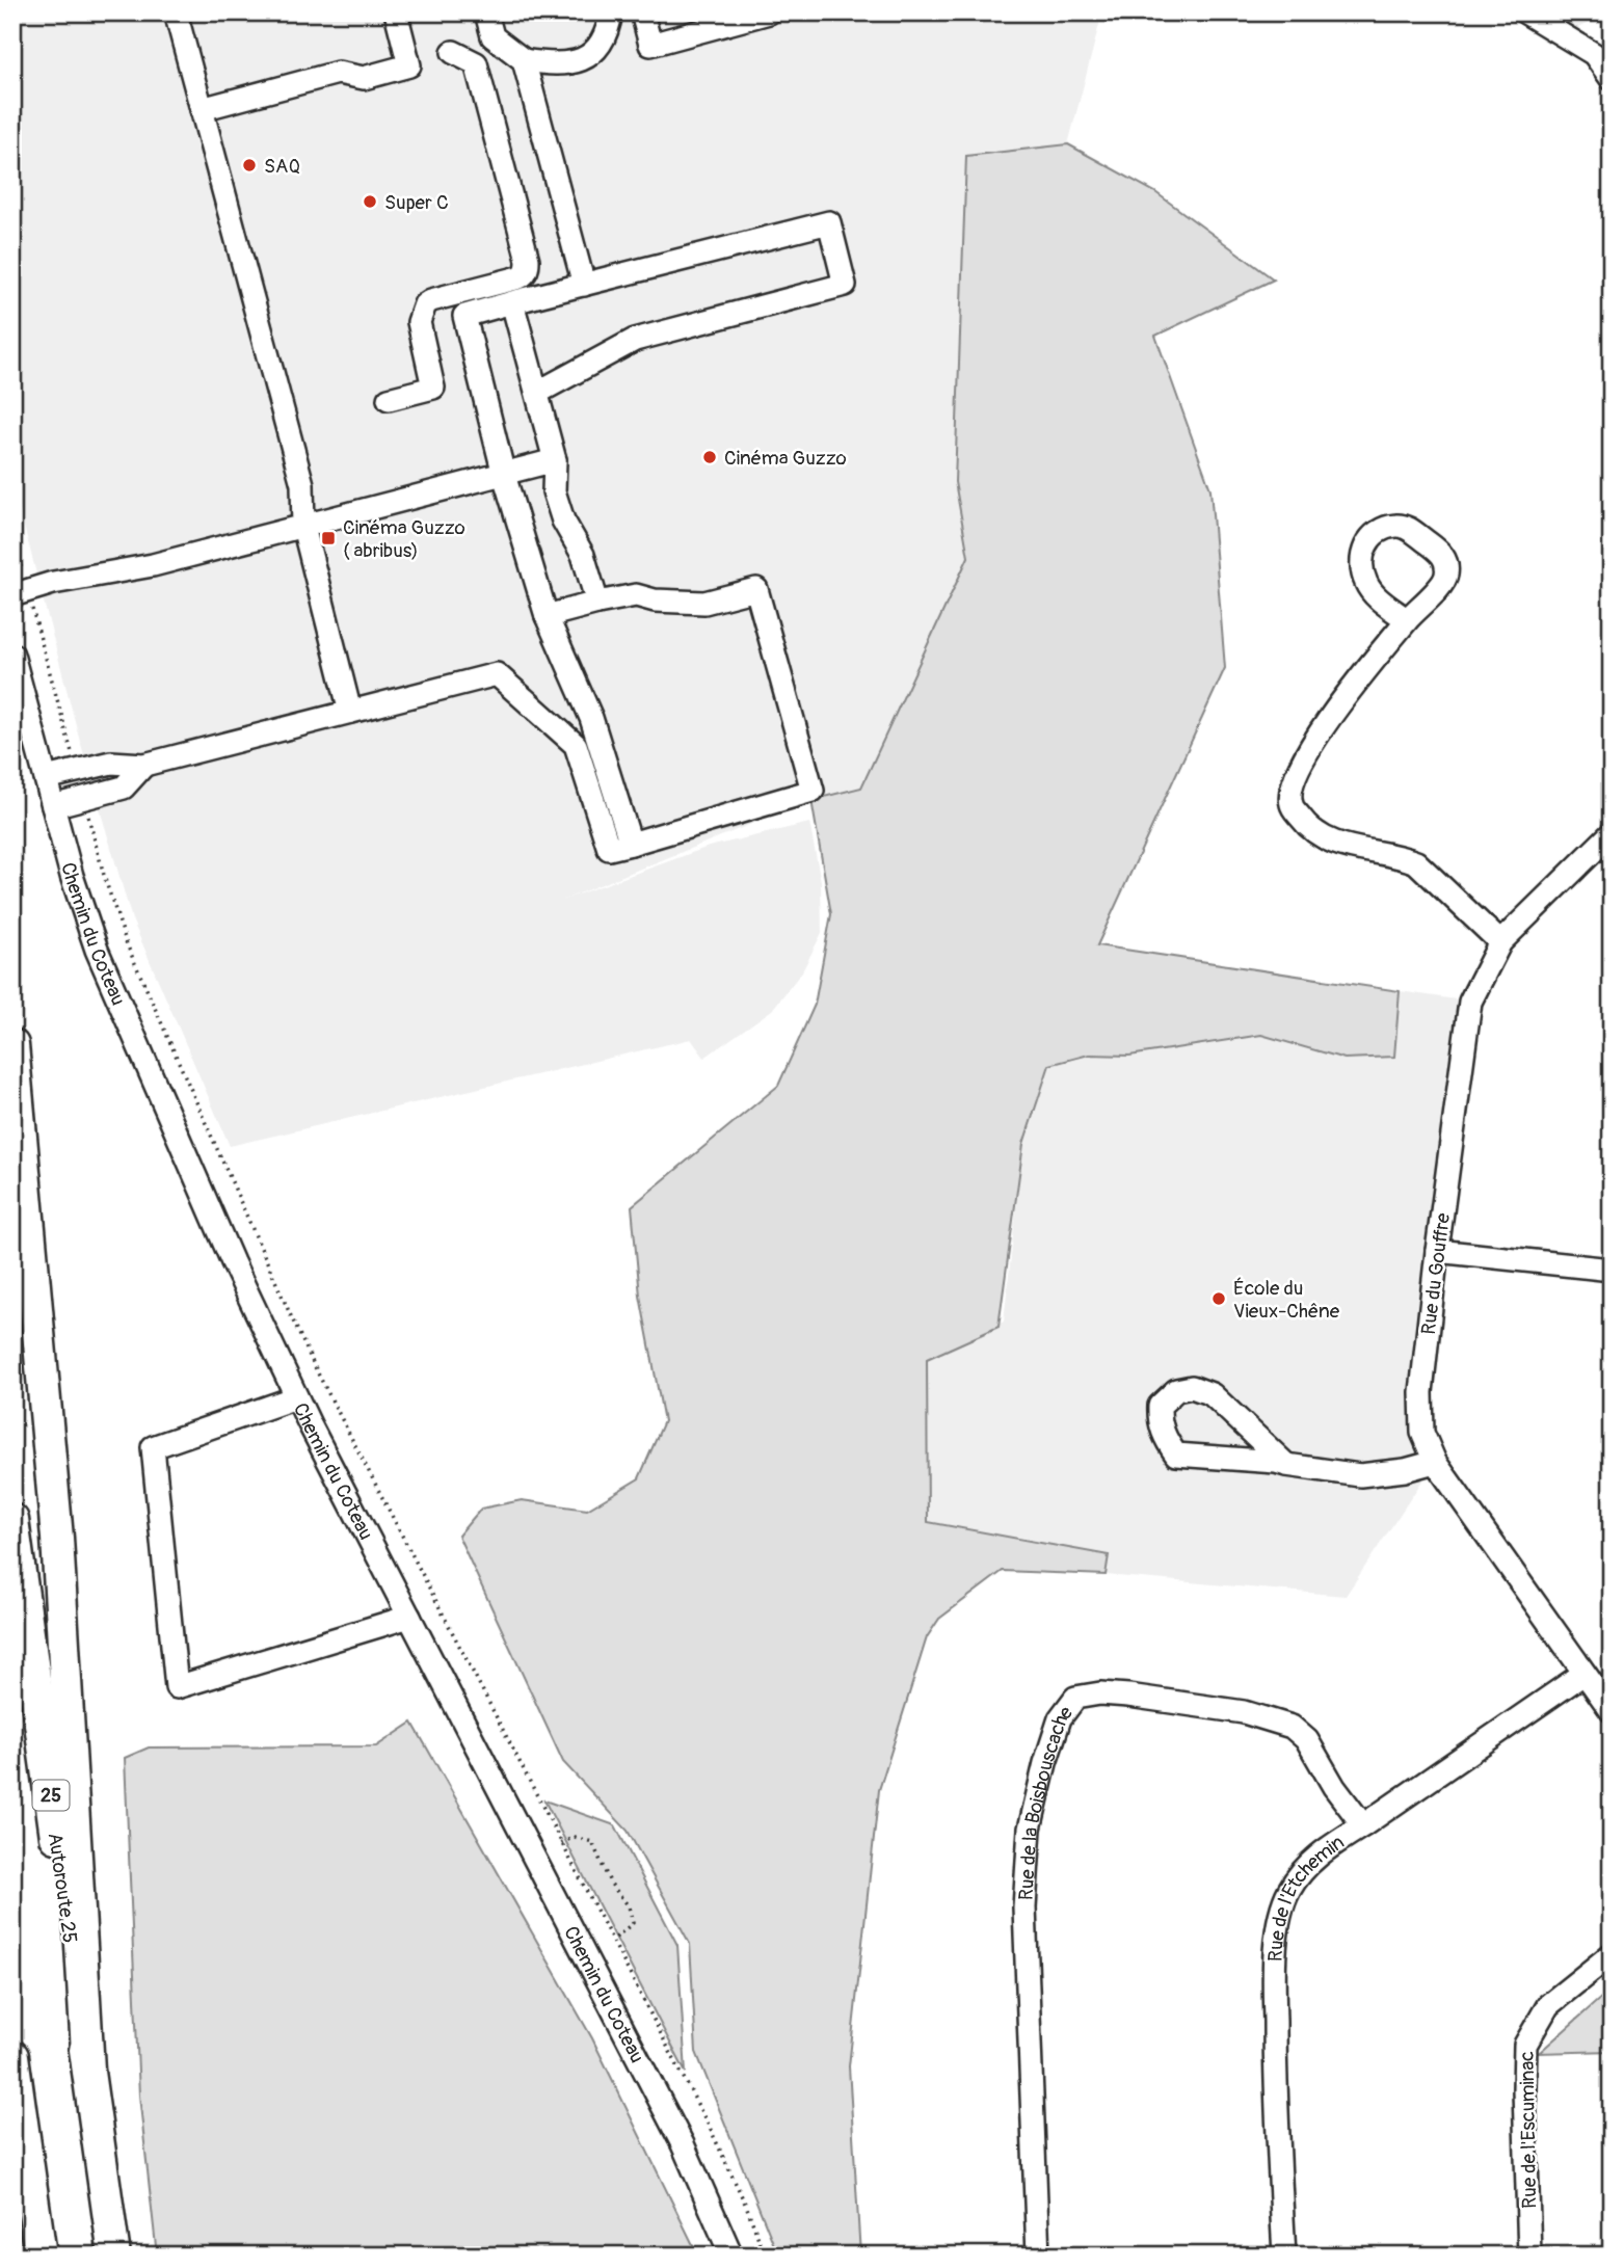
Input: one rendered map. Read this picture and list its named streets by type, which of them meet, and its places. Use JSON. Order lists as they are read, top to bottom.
{
  "streets": {
    "highway": ["25", "Autoroute 25"],
    "street": [
      "Chemin du Coteau",
      "Rue du Gouffre",
      "Rue de la Boisbouscache",
      "Rue de l'Etchemin",
      "Rue de l'Escuminac"
    ]
  },
  "crossings": [
    ["Rue du Gouffre", "Rue de l'Etchemin"],
    ["Rue de la Boisbouscache", "Rue de l'Etchemin"]
  ],
  "places": {
    "other": [
      "SAQ",
      "Super C",
      "Cinéma Guzzo",
      "École du Vieux-Chêne"
    ],
    "transit": ["Cinéma Guzzo ( abribus)"]
  }
}
